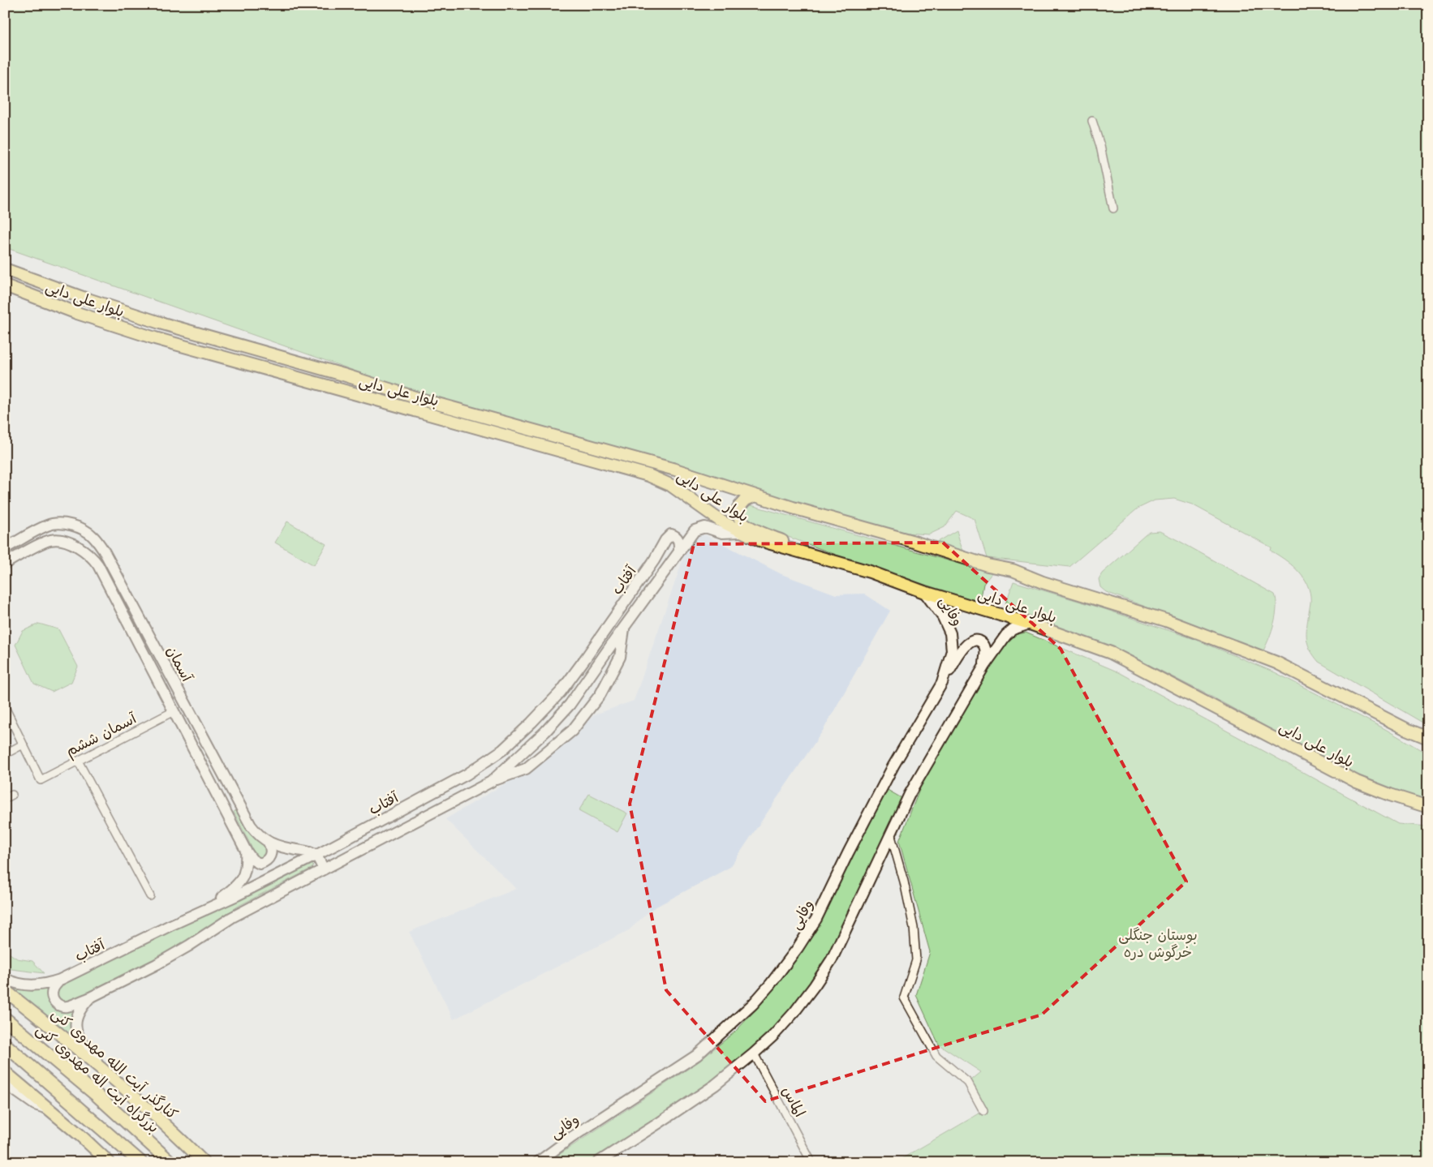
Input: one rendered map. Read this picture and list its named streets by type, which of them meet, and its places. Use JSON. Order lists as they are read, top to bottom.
{
  "streets": {
    "highway": ["بزرگراه آیت اله مهدوی کنی"],
    "main road": ["بلوار علی دایی", "کنارگذر آیت الله مهدوی کنی"],
    "street": [
      "آفتاب",
      "وفایی",
      "آسمان",
      "آسمان ششم",
      "الماس"
    ]
  },
  "crossings": [
    ["بلوار علی دایی", "آفتاب"],
    ["بلوار علی دایی", "وفایی"],
    ["آفتاب", "آسمان"],
    ["آفتاب", "کنارگذر آیت الله مهدوی کنی"],
    ["آسمان", "آسمان ششم"]
  ],
  "parks": ["بوستان جنگلی خرگوش دره"]
}
